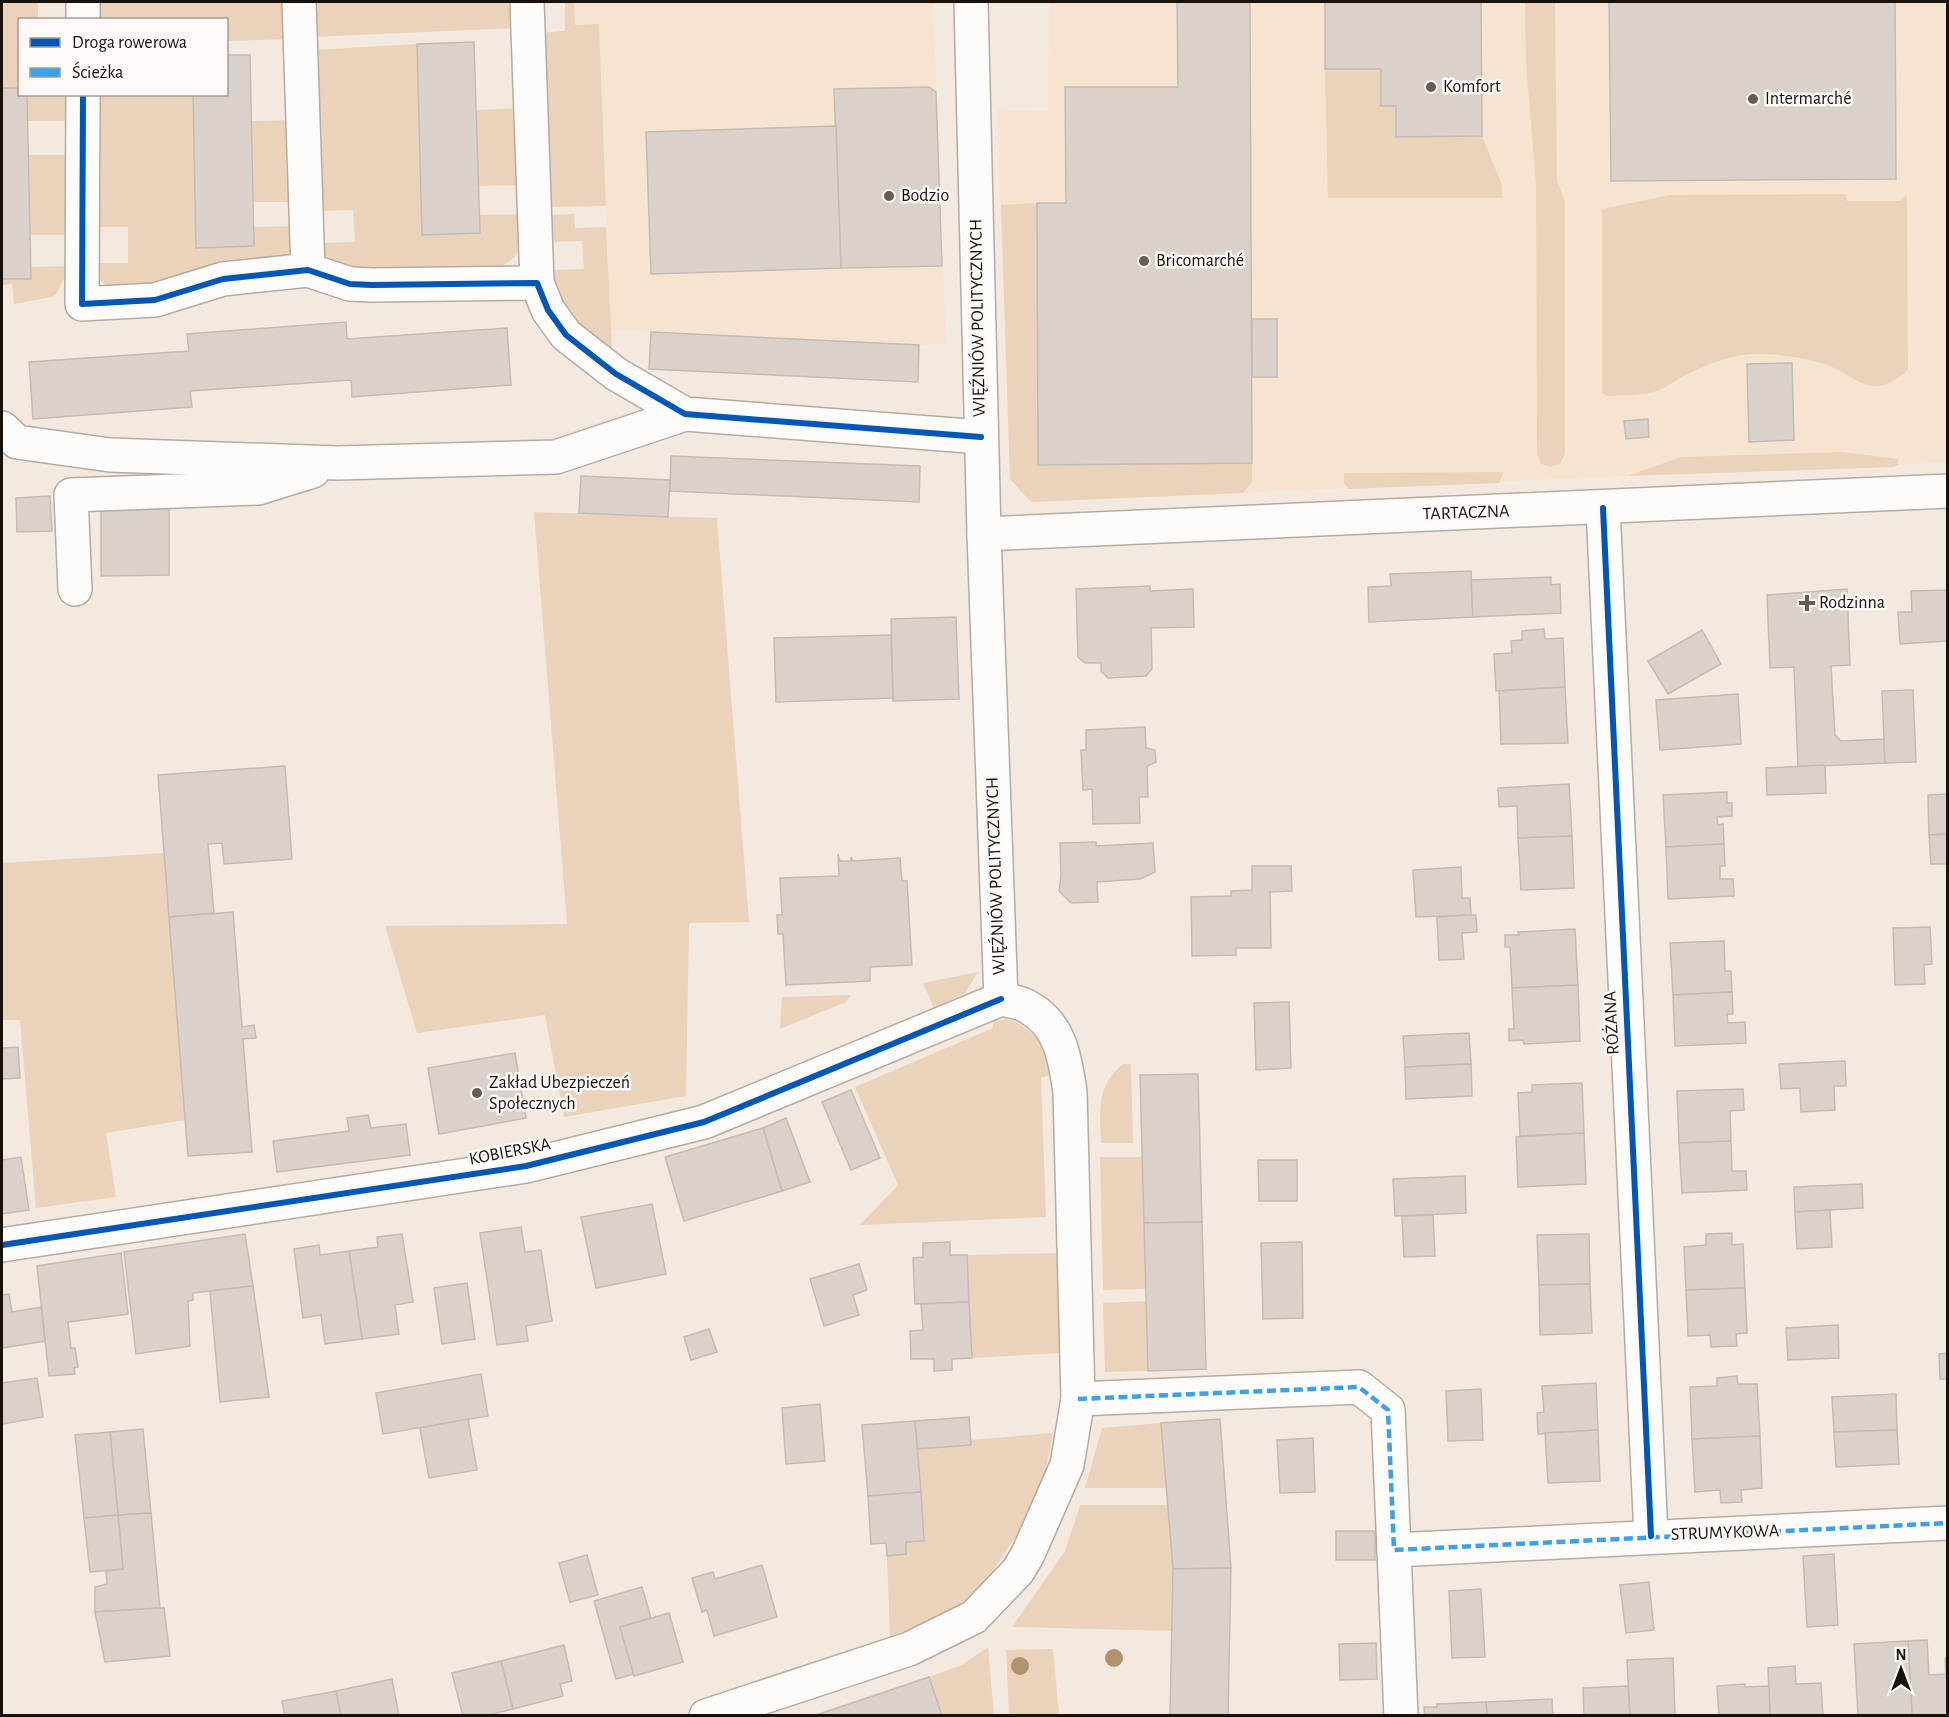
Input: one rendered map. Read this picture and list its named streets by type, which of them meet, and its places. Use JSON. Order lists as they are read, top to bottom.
{
  "streets": {
    "street": [
      "WIĘŹNIÓW POLITYCZNYCH",
      "TARTACZNA",
      "RÓŻANA",
      "KOBIERSKA",
      "STRUMYKOWA"
    ]
  },
  "crossings": [
    ["WIĘŹNIÓW POLITYCZNYCH", "TARTACZNA"],
    ["WIĘŹNIÓW POLITYCZNYCH", "KOBIERSKA"],
    ["TARTACZNA", "RÓŻANA"],
    ["RÓŻANA", "STRUMYKOWA"]
  ],
  "places": {
    "other": [
      "Komfort",
      "Intermarché",
      "Bodzio",
      "Bricomarché",
      "Zakład Ubezpieczeń Społecznych"
    ],
    "health": ["Rodzinna"]
  },
  "legend": ["Droga rowerowa", "Ścieżka"],
  "north": "top"
}
